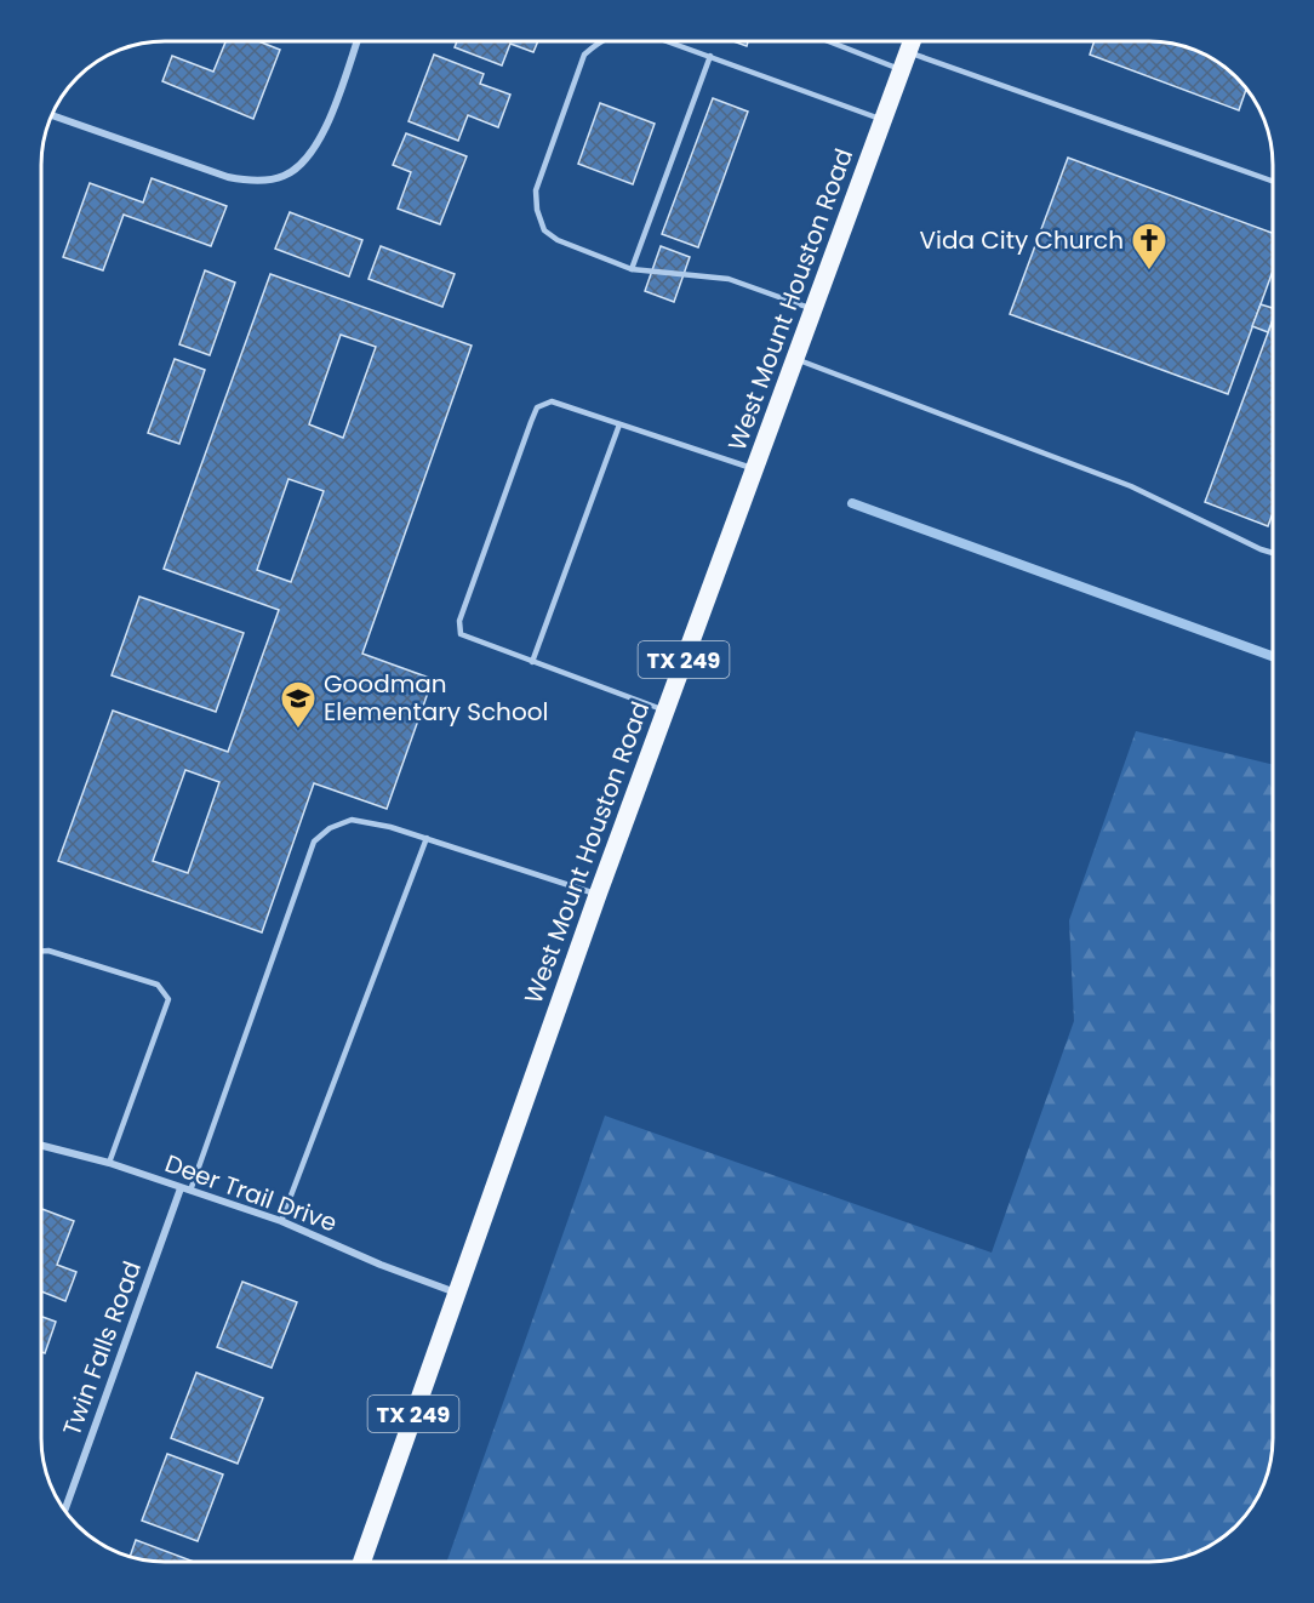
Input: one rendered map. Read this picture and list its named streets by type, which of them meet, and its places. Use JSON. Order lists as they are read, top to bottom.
{
  "streets": {
    "main road": ["West Mount Houston Road", "TX 249"],
    "street": ["Deer Trail Drive", "Twin Falls Road"]
  },
  "crossings": [
    ["West Mount Houston Road", "Deer Trail Drive"],
    ["Deer Trail Drive", "Twin Falls Road"]
  ],
  "places": {
    "church": ["Vida City Church"],
    "school or university": ["Goodman Elementary School"]
  }
}
